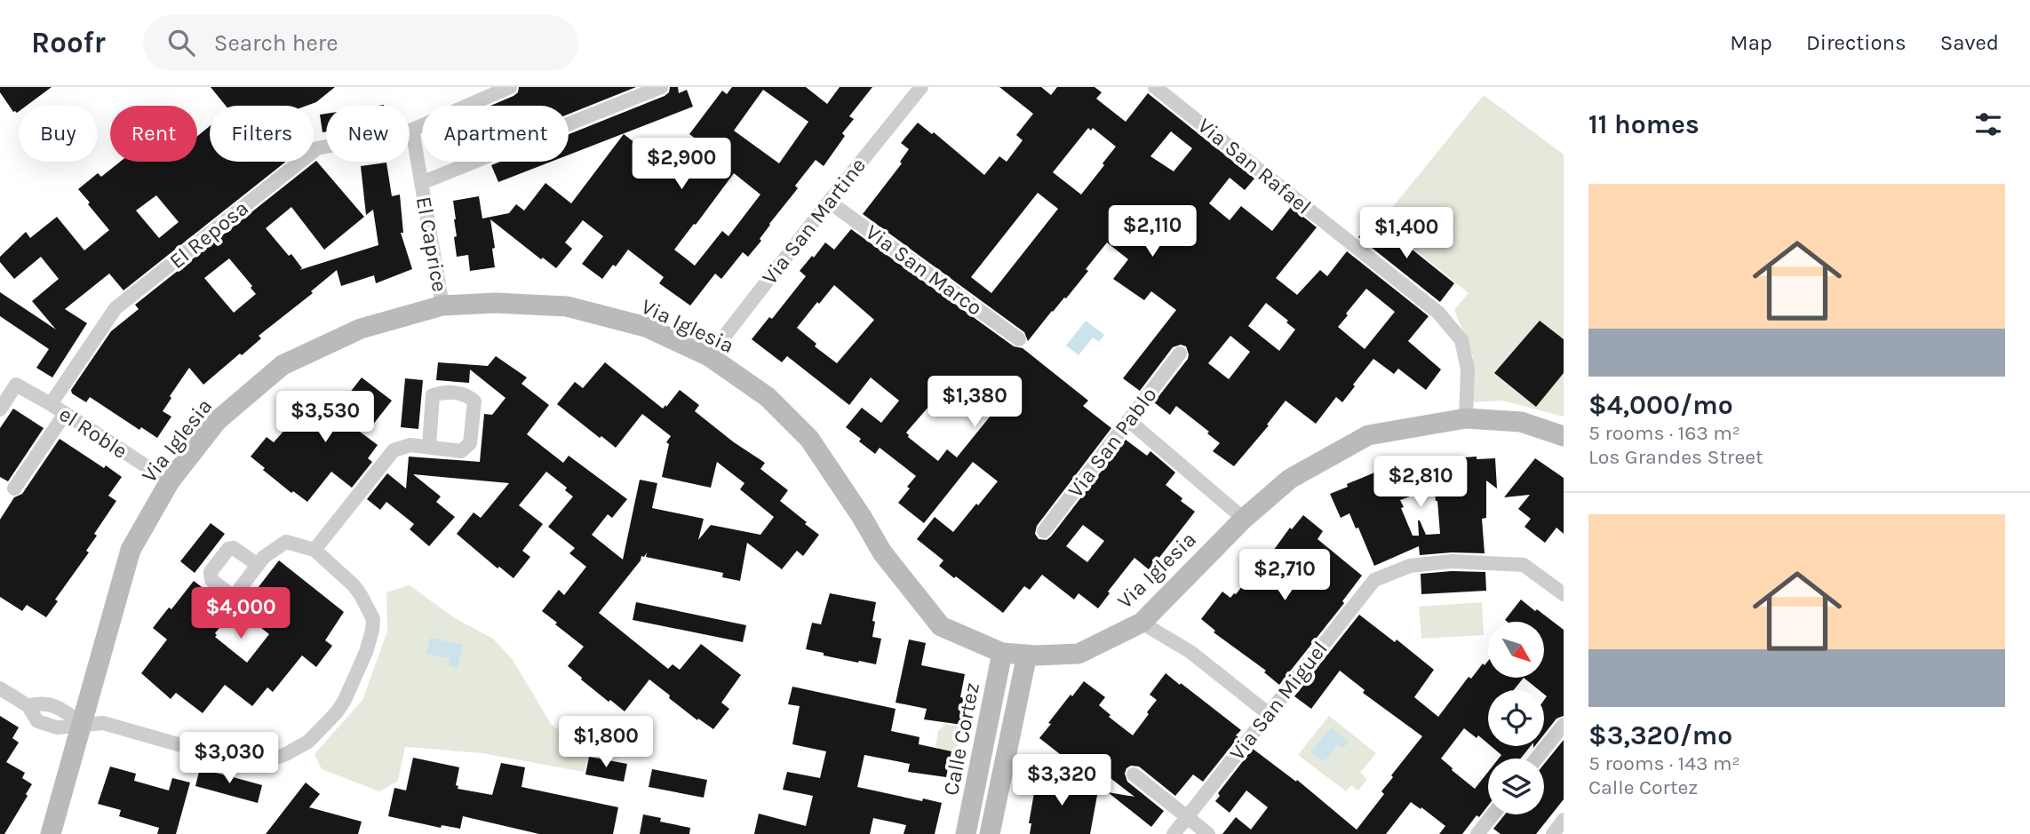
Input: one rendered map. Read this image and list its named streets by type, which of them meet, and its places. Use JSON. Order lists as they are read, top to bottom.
{
  "streets": {
    "street": [
      "Via San Rafael",
      "Via San Martine",
      "El Reposa",
      "El Caprice",
      "Via San Marco",
      "Via Iglesia",
      "el Roble",
      "Via San Pablo",
      "Via San Miguel",
      "Calle Cortez"
    ]
  },
  "crossings": [
    ["Via San Rafael", "Via Iglesia"],
    ["Via San Martine", "Via San Marco"],
    ["Via San Martine", "Via Iglesia"],
    ["El Reposa", "el Roble"],
    ["El Caprice", "Via Iglesia"],
    ["Via Iglesia", "el Roble"],
    ["Via Iglesia", "Calle Cortez"]
  ],
  "north": "bottom right",
  "page": {
    "header": "Roofr",
    "search": "Search here",
    "nav": ["Map", "Directions", "Saved"],
    "heading": "11 homes",
    "chip": [
      "Buy",
      "Rent",
      "Filters",
      "New",
      "Apartment"
    ],
    "price": [
      "$2,900",
      "$2,110",
      "$1,400",
      "$1,380",
      "$3,530",
      "$2,810",
      "$2,710",
      "$4,000",
      "$1,800",
      "$3,030",
      "$3,320"
    ],
    "list": [
      {
        "name": "$4,000/mo",
        "note": "5 rooms · 163 m² · Los Grandes Street"
      },
      {
        "name": "$3,320/mo",
        "note": "5 rooms · 143 m² · Calle Cortez"
      }
    ]
  }
}
